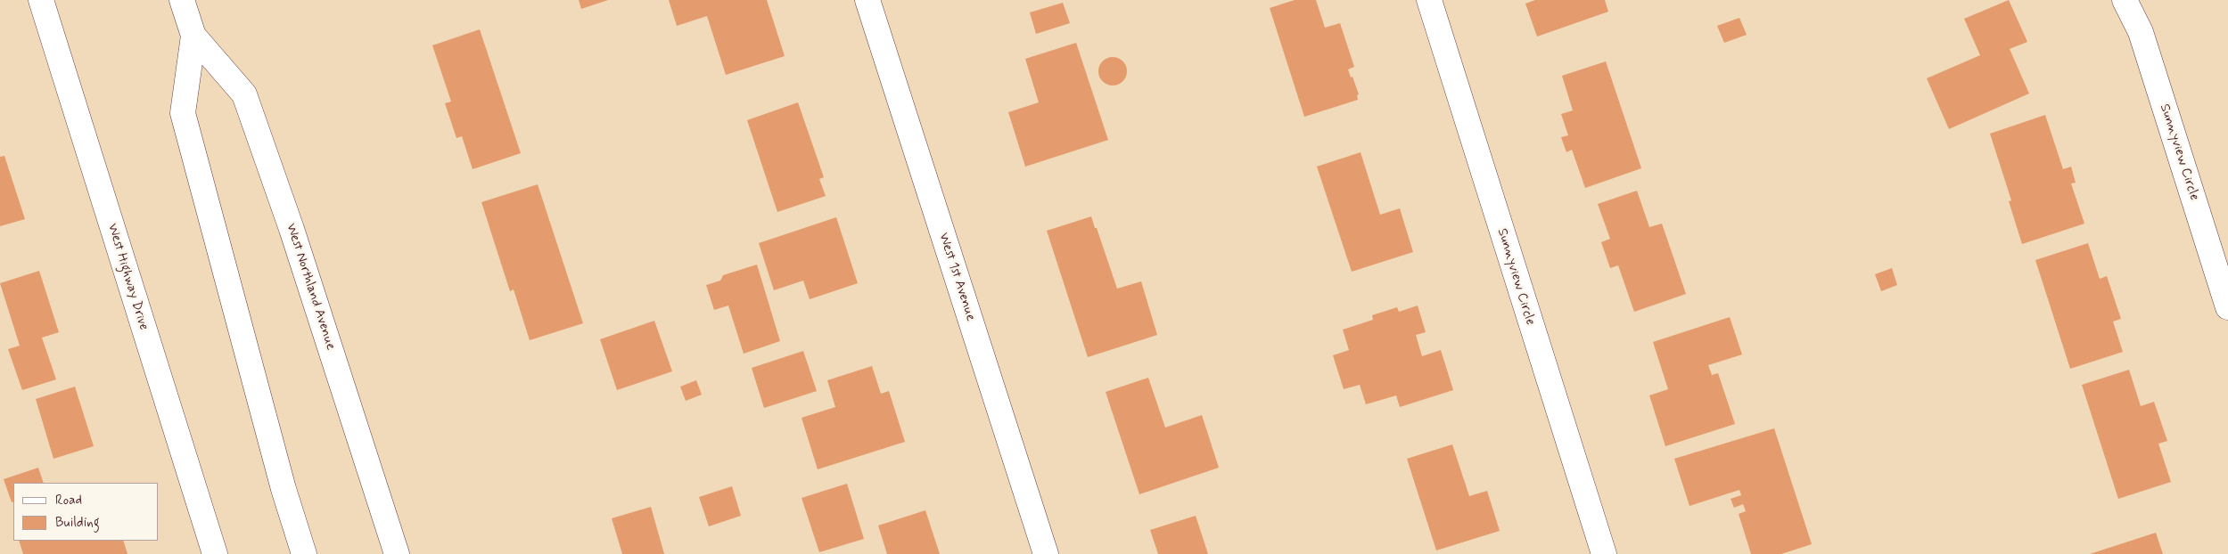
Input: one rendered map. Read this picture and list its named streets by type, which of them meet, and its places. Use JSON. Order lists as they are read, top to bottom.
{
  "streets": {
    "street": [
      "Sunnyview Circle",
      "West Highway Drive",
      "West 1st Avenue",
      "West Northland Avenue"
    ]
  },
  "legend": ["Road", "Building"]
}
